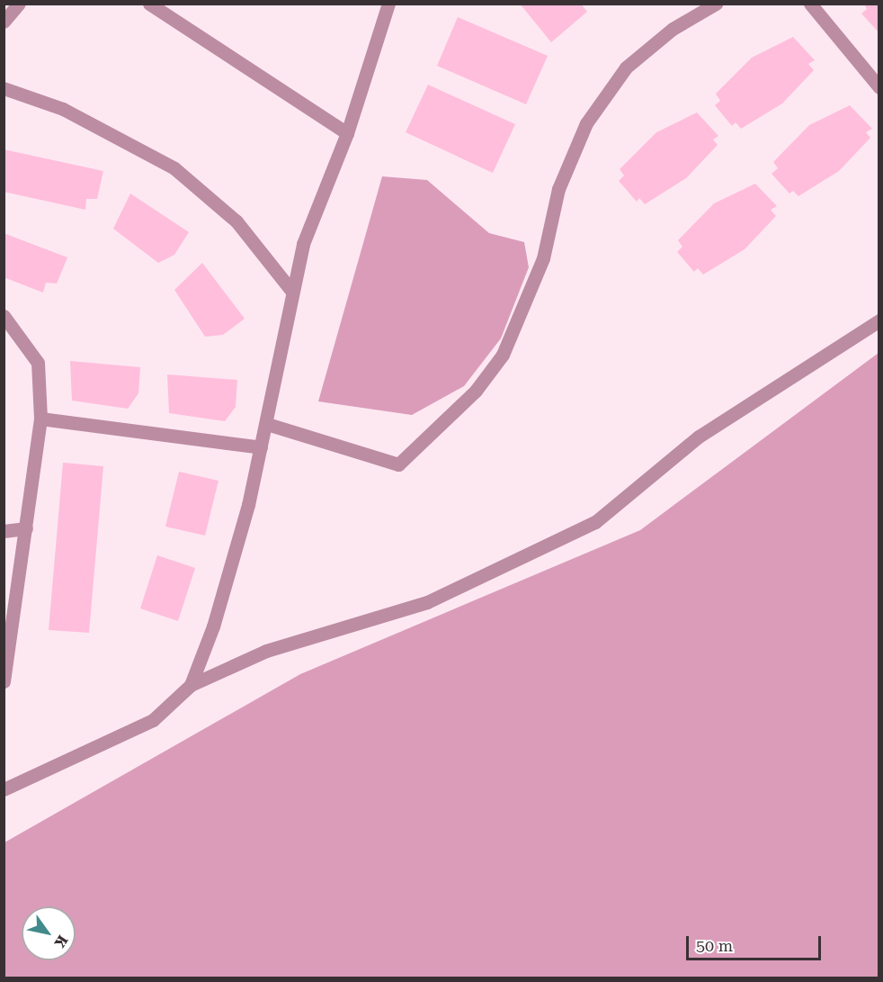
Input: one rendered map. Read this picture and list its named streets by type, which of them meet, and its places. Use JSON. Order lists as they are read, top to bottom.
{
  "scale_bar": "50 m",
  "north": "bottom right"
}
